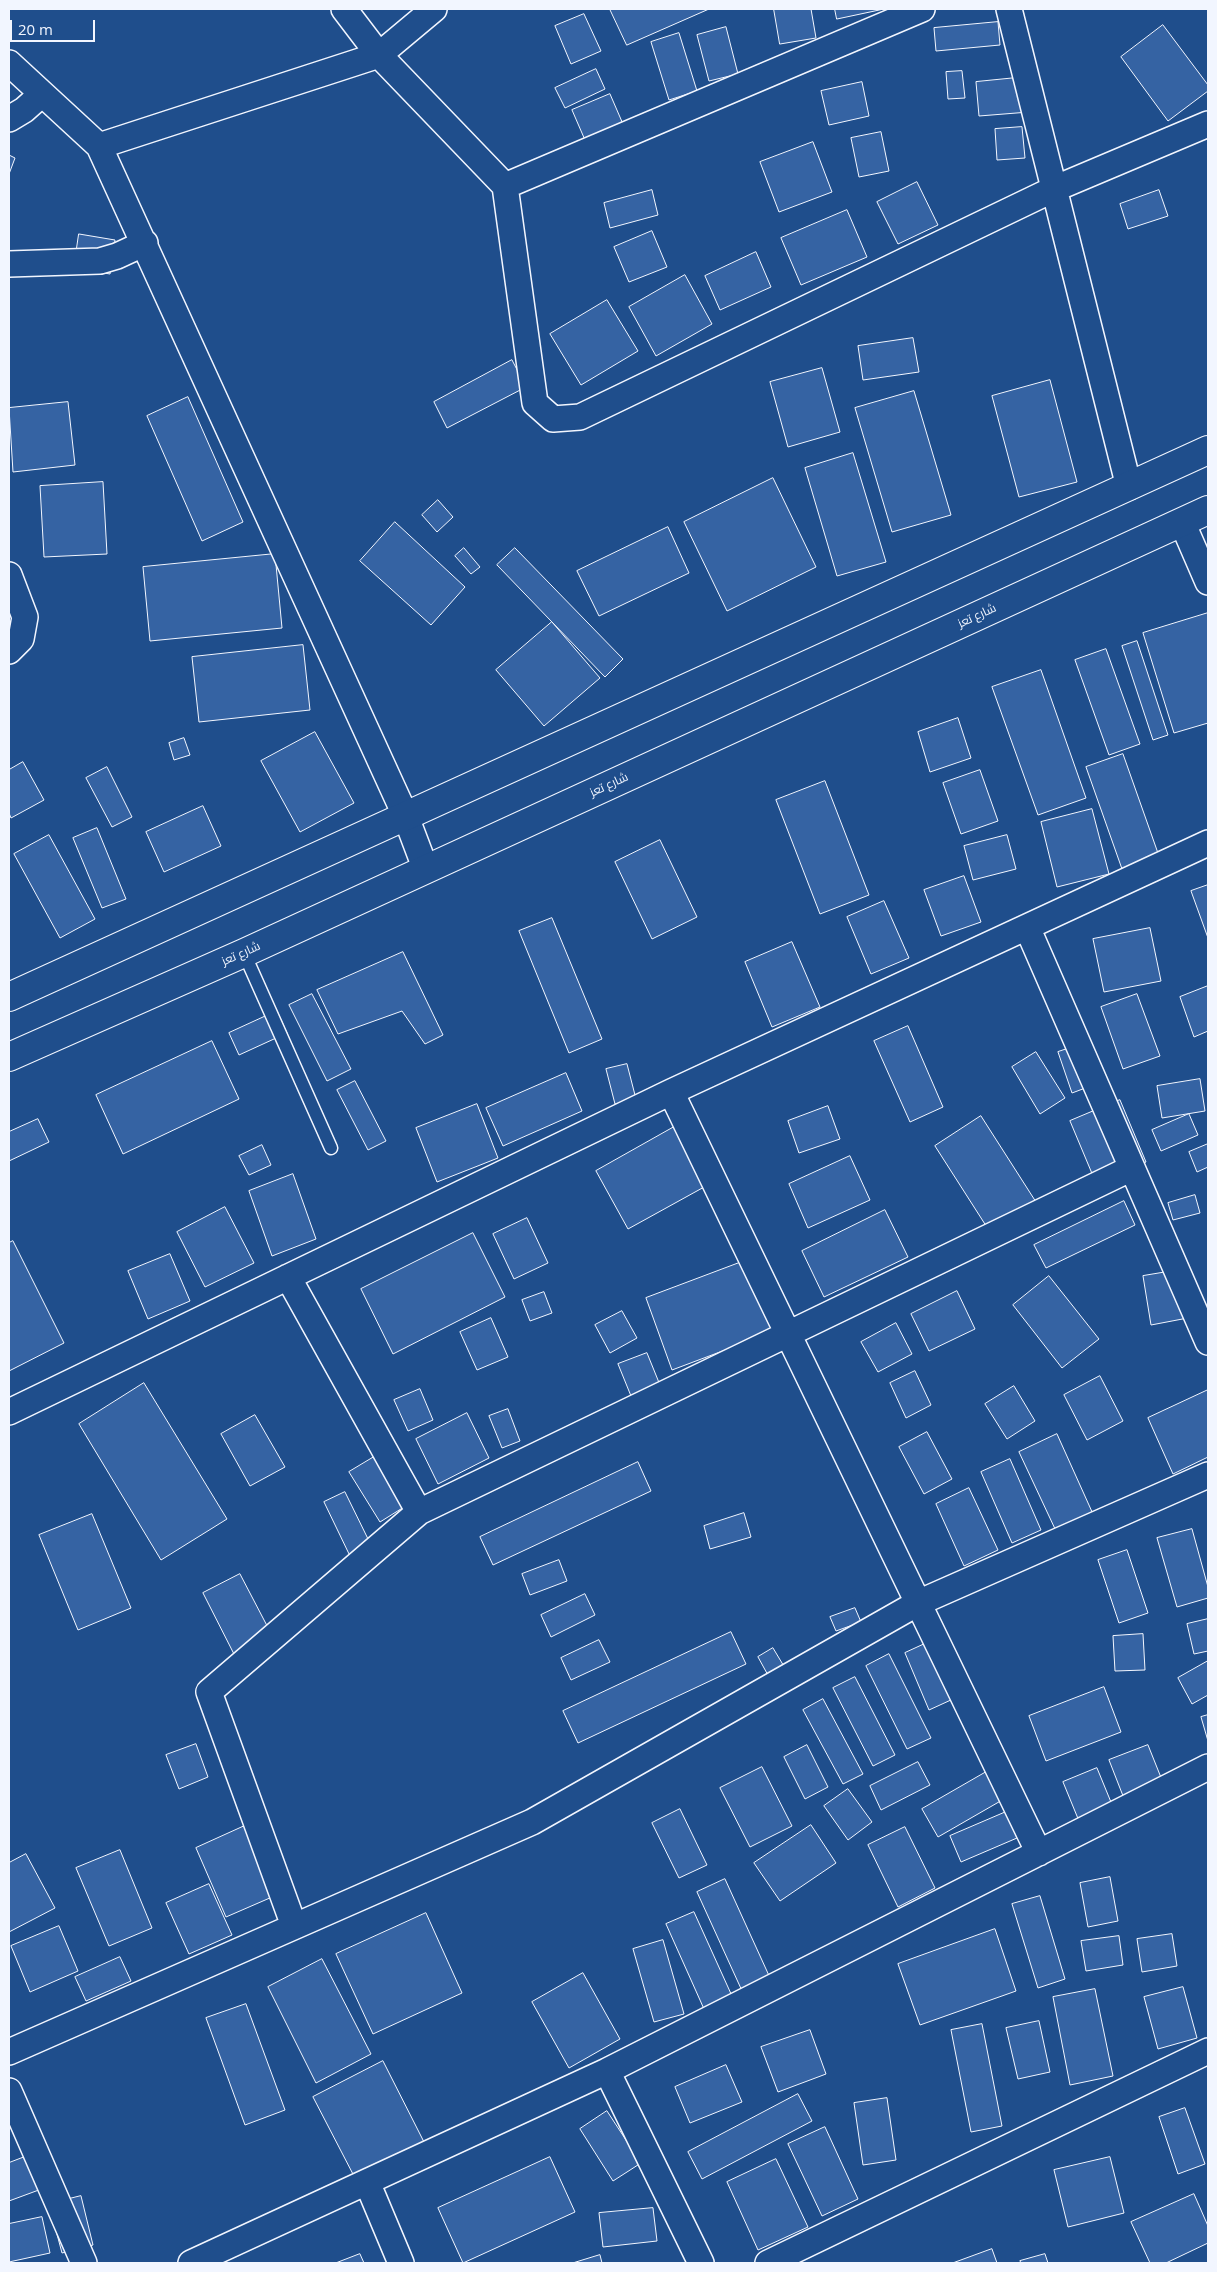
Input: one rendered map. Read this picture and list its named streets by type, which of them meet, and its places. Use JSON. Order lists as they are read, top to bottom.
{
  "streets": {
    "highway": ["شارع تعز"]
  },
  "scale_bar": "20 m"
}
